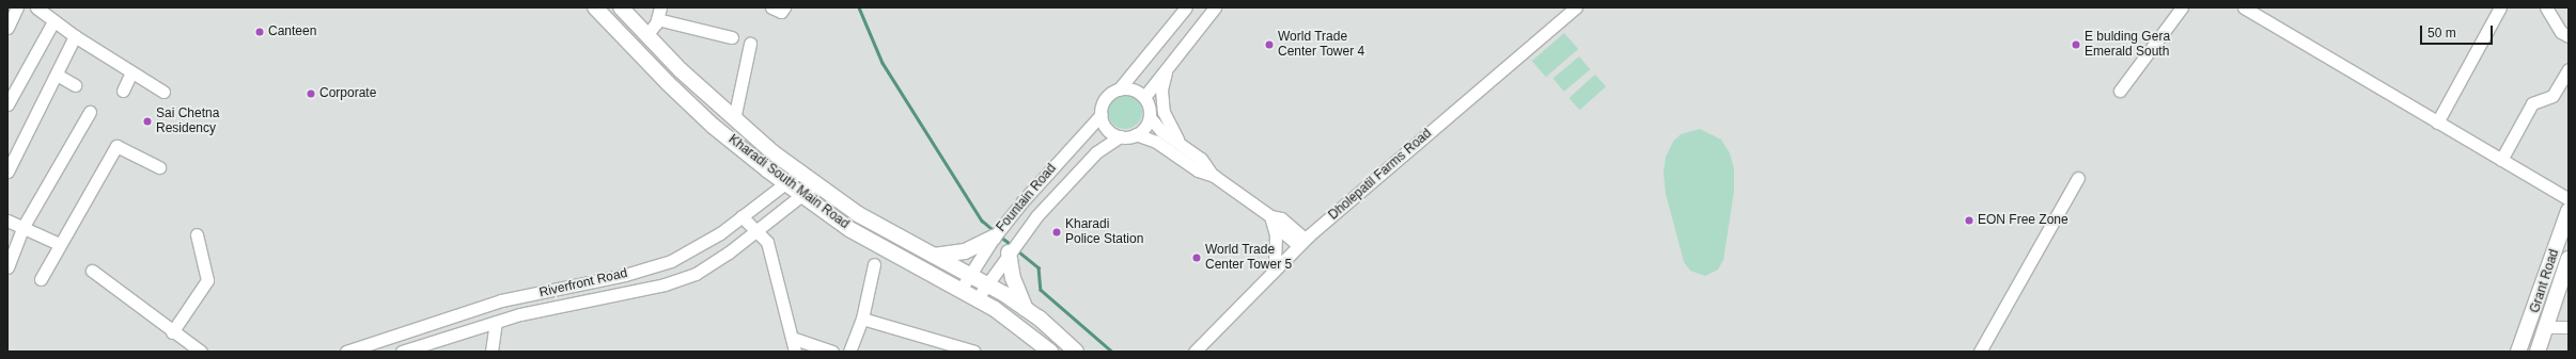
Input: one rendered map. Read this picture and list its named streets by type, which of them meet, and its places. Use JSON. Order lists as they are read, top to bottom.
{
  "streets": {
    "main road": ["Kharadi South Main Road", "Grant Road"],
    "street": ["Dholepatil Farms Road", "Fountain Road", "Riverfront Road"]
  },
  "crossings": [
    ["Kharadi South Main Road", "Fountain Road"],
    ["Kharadi South Main Road", "Riverfront Road"]
  ],
  "places": [
    "Canteen",
    "World Trade Center Tower 4",
    "E bulding Gera Emerald South",
    "Corporate",
    "Sai Chetna Residency",
    "EON Free Zone",
    "Kharadi Police Station",
    "World Trade Center Tower 5"
  ],
  "scale_bar": "50 m"
}
